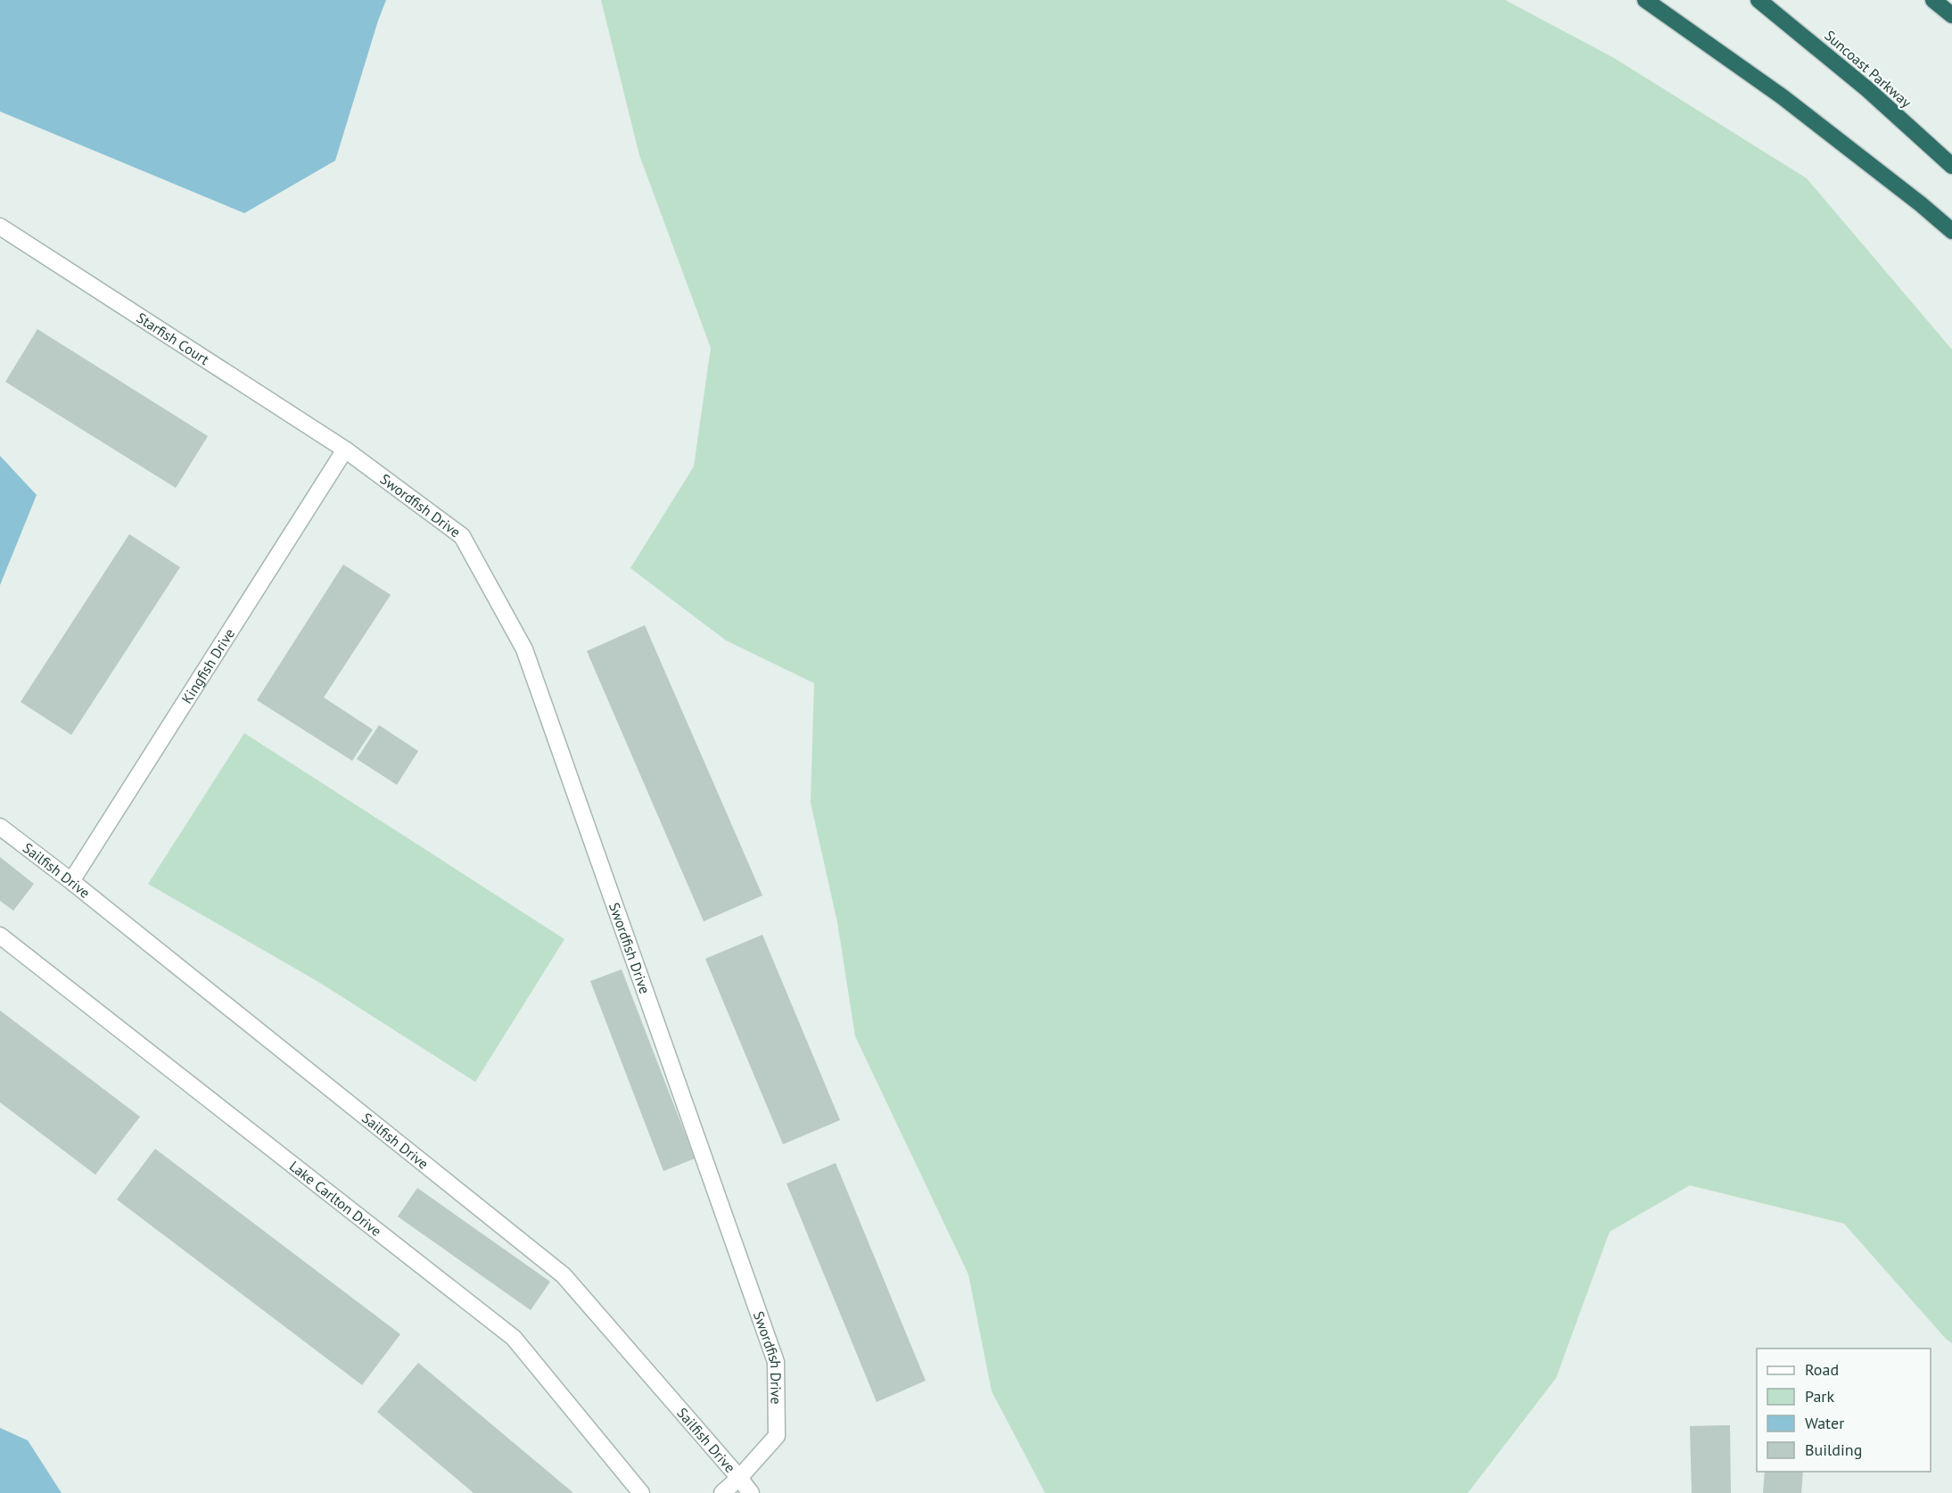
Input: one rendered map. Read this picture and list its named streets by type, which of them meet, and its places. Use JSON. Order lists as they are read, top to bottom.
{
  "streets": {
    "highway": ["Suncoast Parkway"],
    "street": [
      "Starfish Court",
      "Swordfish Drive",
      "Kingfish Drive",
      "Sailfish Drive",
      "Lake Carlton Drive"
    ]
  },
  "crossings": [
    ["Starfish Court", "Swordfish Drive"],
    ["Starfish Court", "Kingfish Drive"],
    ["Swordfish Drive", "Kingfish Drive"],
    ["Swordfish Drive", "Sailfish Drive"],
    ["Kingfish Drive", "Sailfish Drive"]
  ],
  "legend": [
    "Road",
    "Park",
    "Water",
    "Building"
  ]
}
